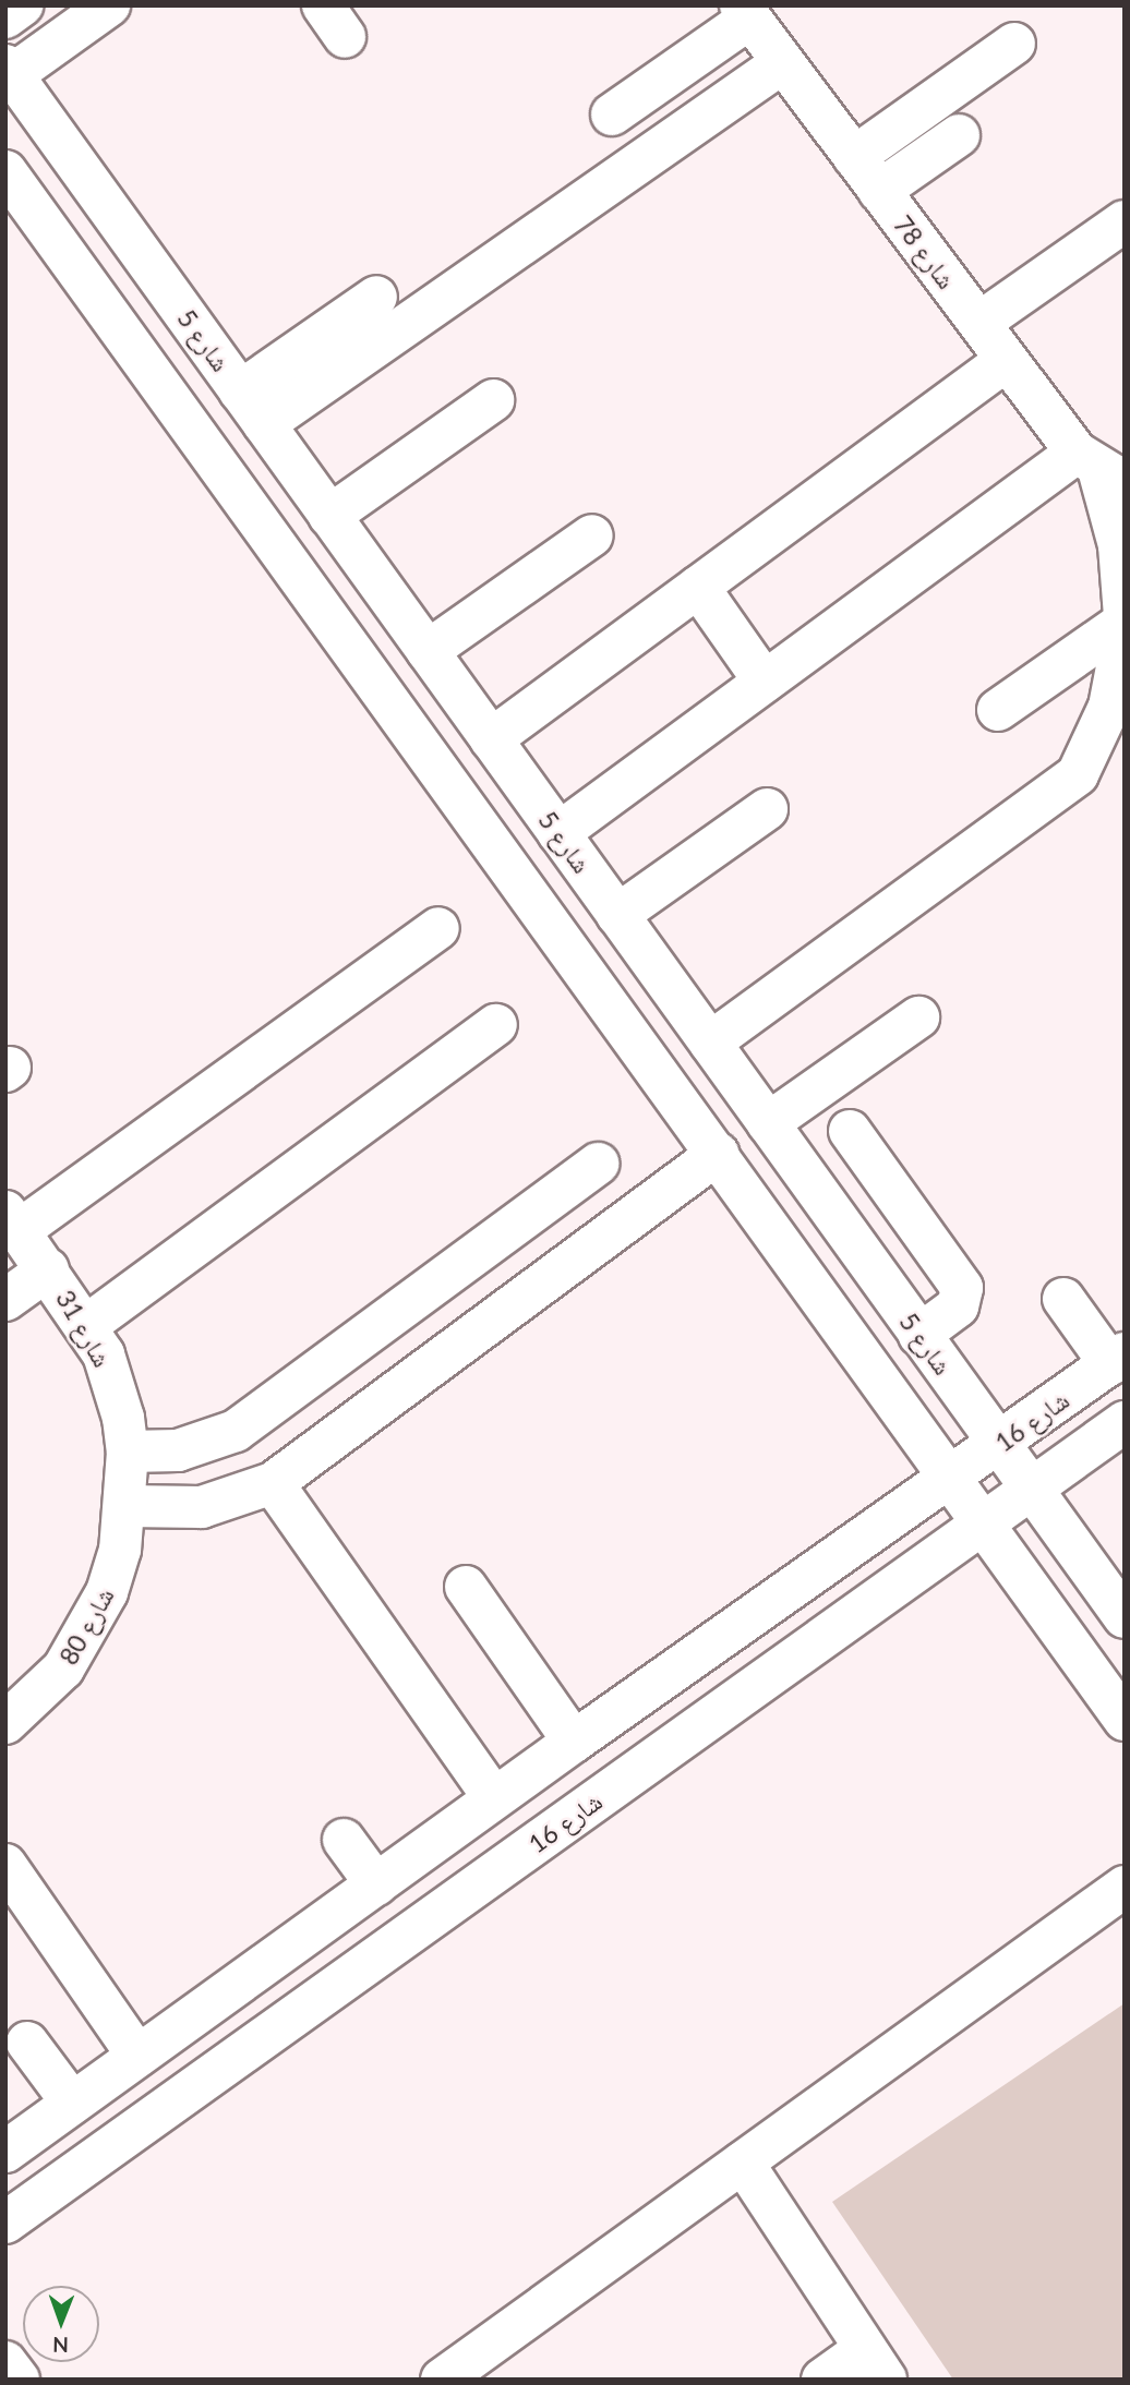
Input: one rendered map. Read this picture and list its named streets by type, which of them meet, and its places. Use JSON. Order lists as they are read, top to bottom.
{
  "streets": {
    "street": [
      "شارع 78",
      "شارع 5",
      "شارع 31",
      "شارع 16",
      "شارع 80"
    ]
  },
  "crossings": [
    ["شارع 5", "شارع 16"],
    ["شارع 31", "شارع 80"]
  ],
  "north": "bottom"
}
